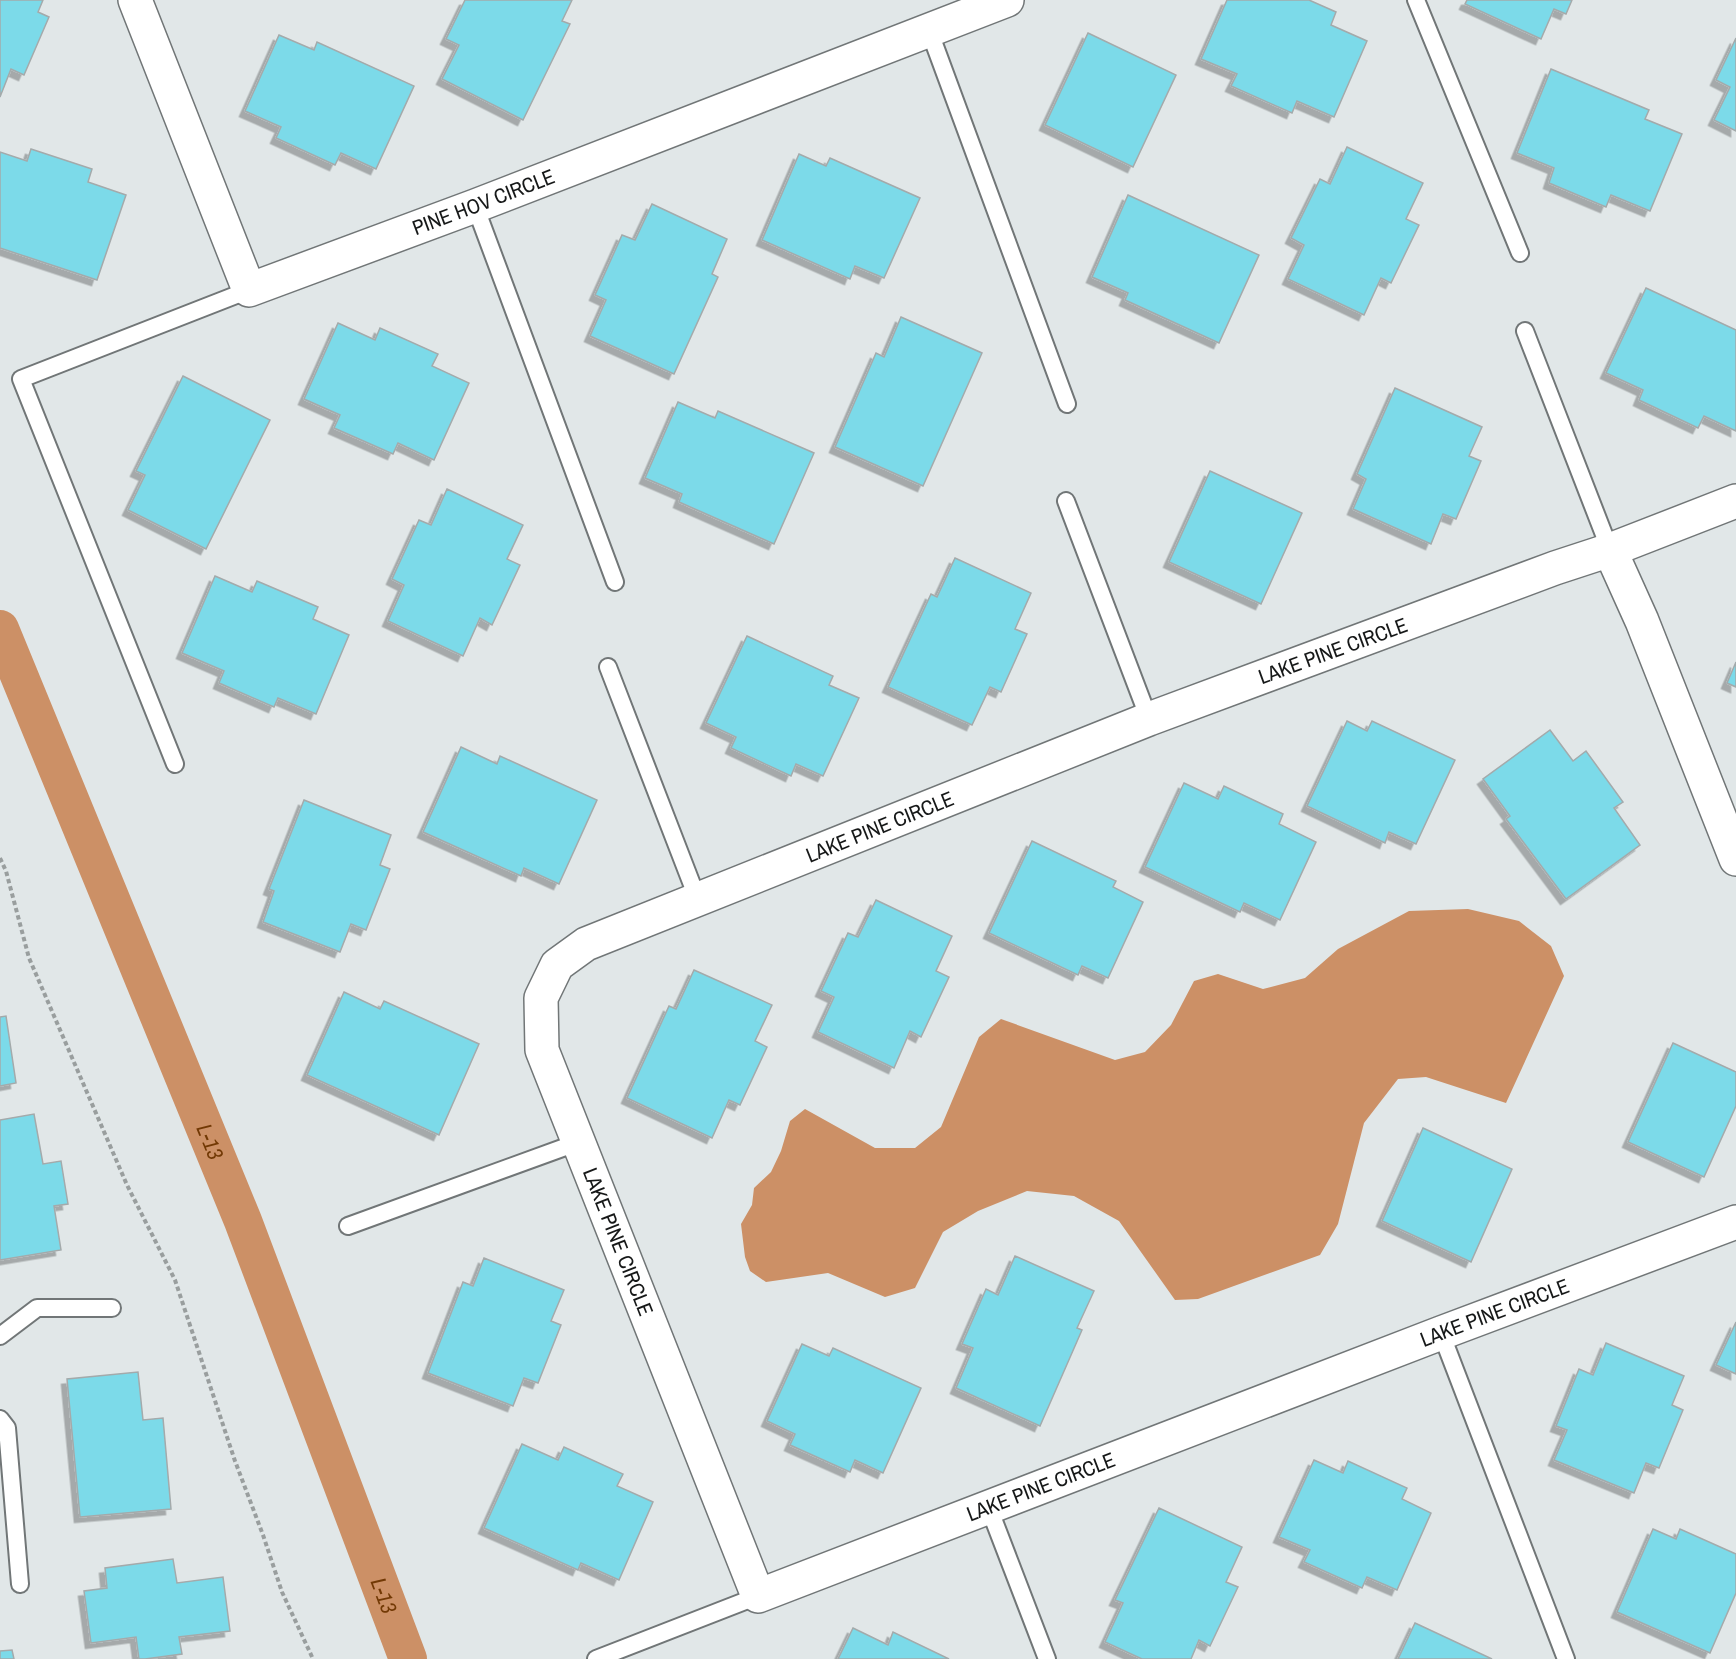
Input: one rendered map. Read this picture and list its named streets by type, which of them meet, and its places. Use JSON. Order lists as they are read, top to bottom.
{
  "streets": {
    "street": ["PINE HOV CIRCLE", "LAKE PINE CIRCLE"]
  },
  "water": ["L-13"]
}
